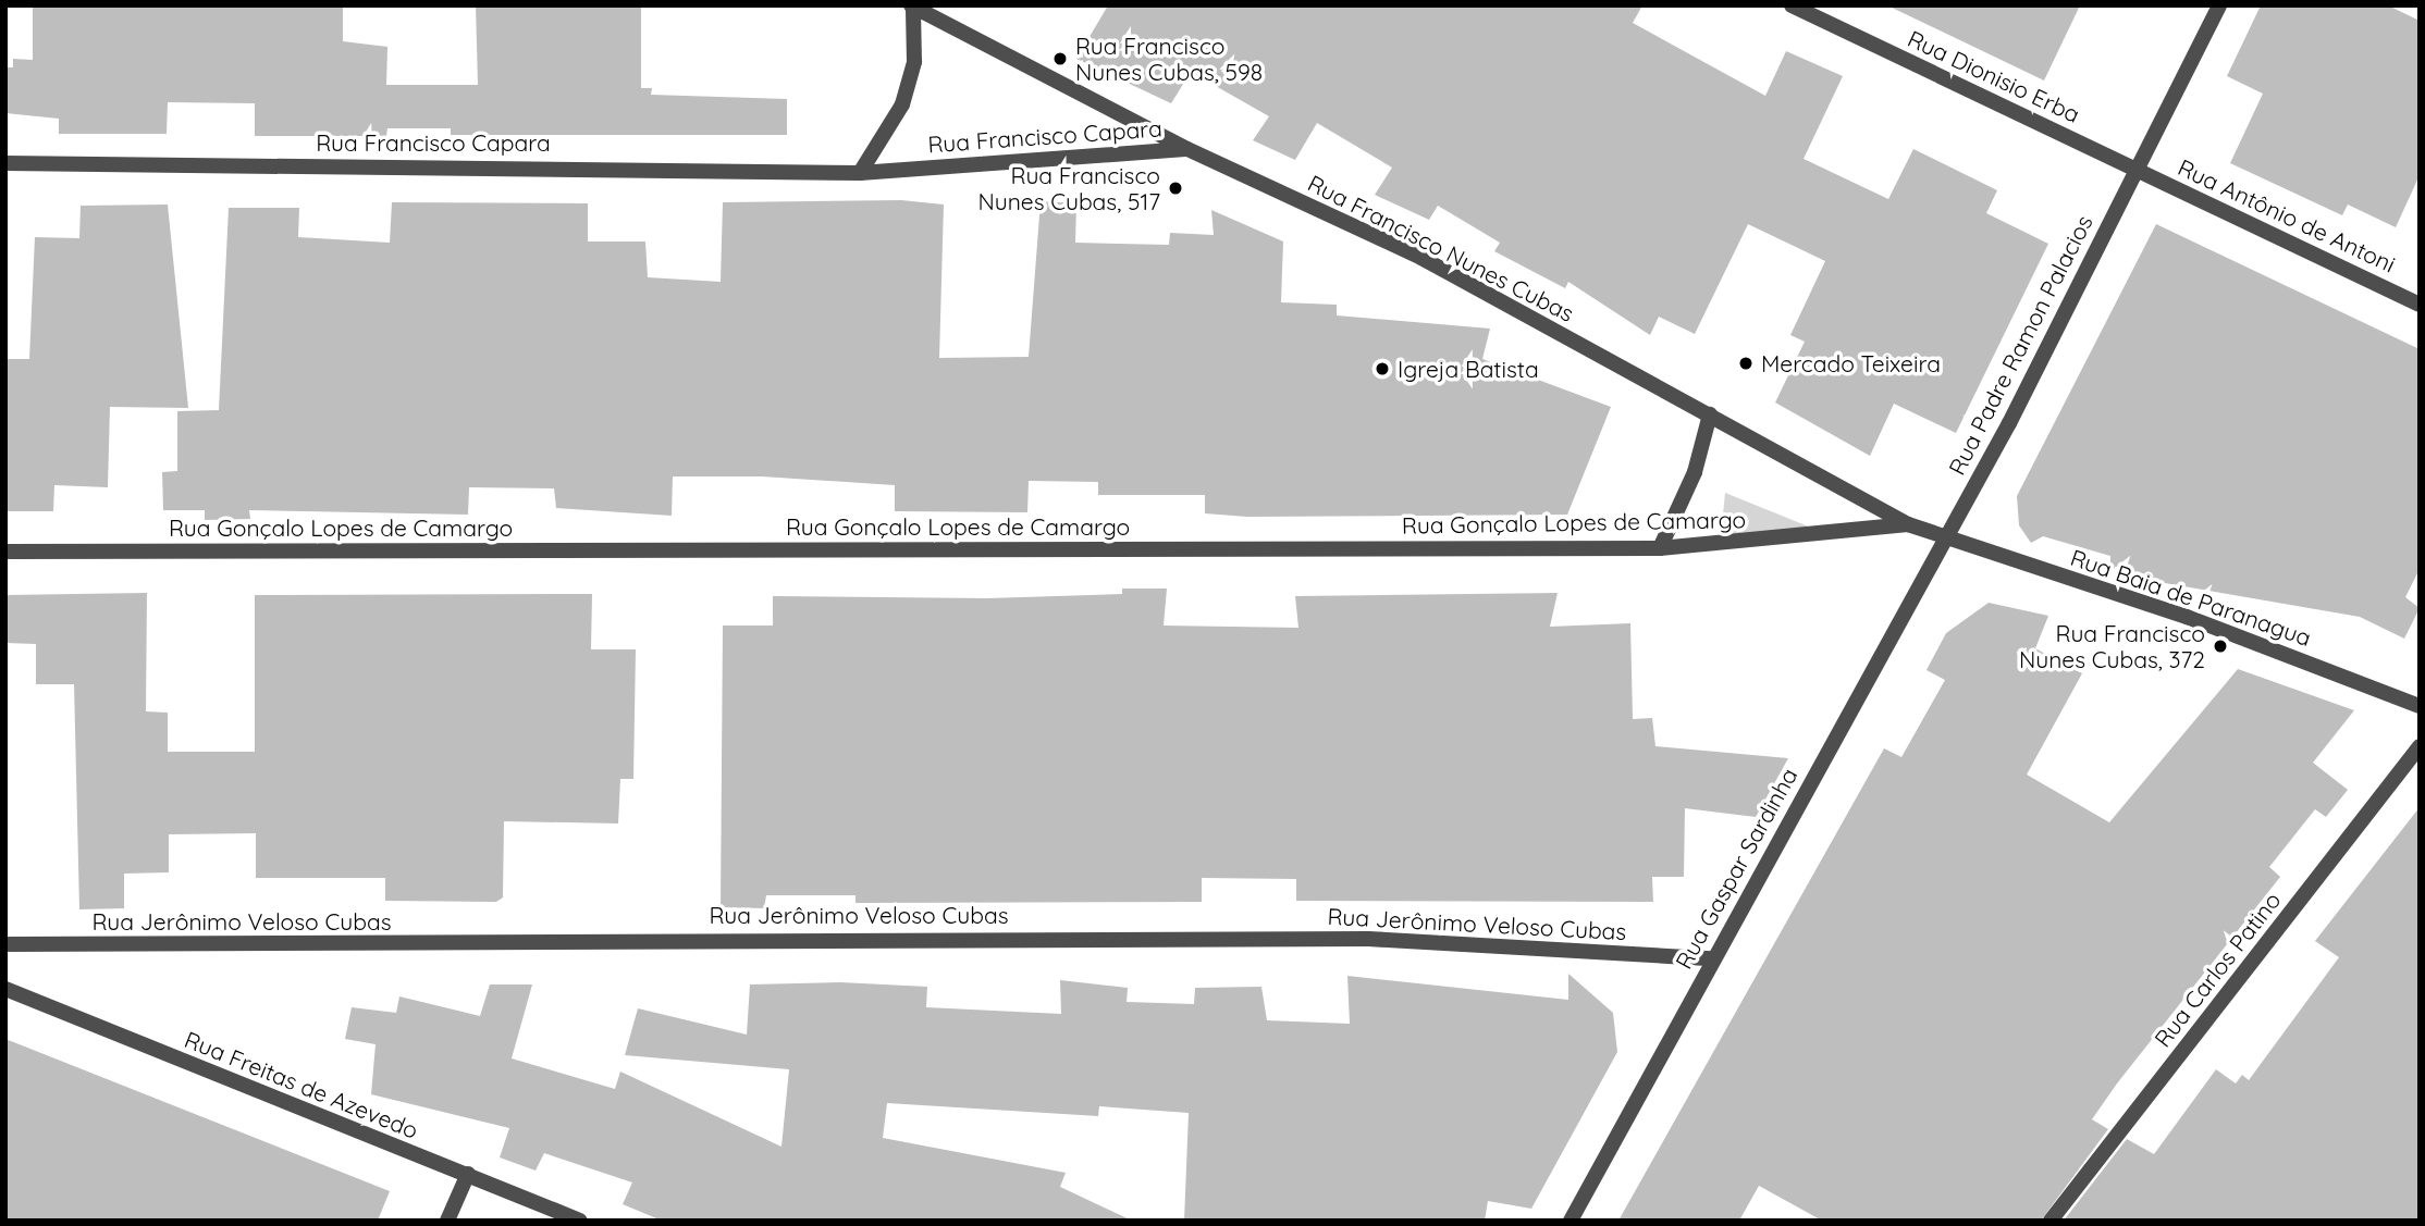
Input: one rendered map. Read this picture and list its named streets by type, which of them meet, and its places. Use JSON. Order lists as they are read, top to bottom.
{
  "streets": {
    "street": [
      "Rua Dionisio Erba",
      "Rua Francisco Capara",
      "Rua Antônio de Antoni",
      "Rua Francisco Nunes Cubas",
      "Rua Padre Ramon Palacios",
      "Rua Gonçalo Lopes de Camargo",
      "Rua Baia de Paranagua",
      "Rua Gaspar Sardinha",
      "Rua Jerônimo Veloso Cubas",
      "Rua Carlos Patino",
      "Rua Freitas de Azevedo"
    ]
  },
  "crossings": [
    ["Rua Dionisio Erba", "Rua Antônio de Antoni"],
    ["Rua Dionisio Erba", "Rua Padre Ramon Palacios"],
    ["Rua Francisco Capara", "Rua Francisco Nunes Cubas"],
    ["Rua Antônio de Antoni", "Rua Padre Ramon Palacios"],
    ["Rua Francisco Nunes Cubas", "Rua Padre Ramon Palacios"],
    ["Rua Francisco Nunes Cubas", "Rua Gonçalo Lopes de Camargo"],
    ["Rua Francisco Nunes Cubas", "Rua Baia de Paranagua"],
    ["Rua Francisco Nunes Cubas", "Rua Gaspar Sardinha"],
    ["Rua Padre Ramon Palacios", "Rua Baia de Paranagua"],
    ["Rua Padre Ramon Palacios", "Rua Gaspar Sardinha"],
    ["Rua Baia de Paranagua", "Rua Gaspar Sardinha"],
    ["Rua Gaspar Sardinha", "Rua Jerônimo Veloso Cubas"]
  ],
  "places": [
    "Rua Francisco Nunes Cubas, 598",
    "Rua Francisco Nunes Cubas, 517",
    "Mercado Teixeira",
    "Igreja Batista",
    "Rua Francisco Nunes Cubas, 372"
  ]
}
